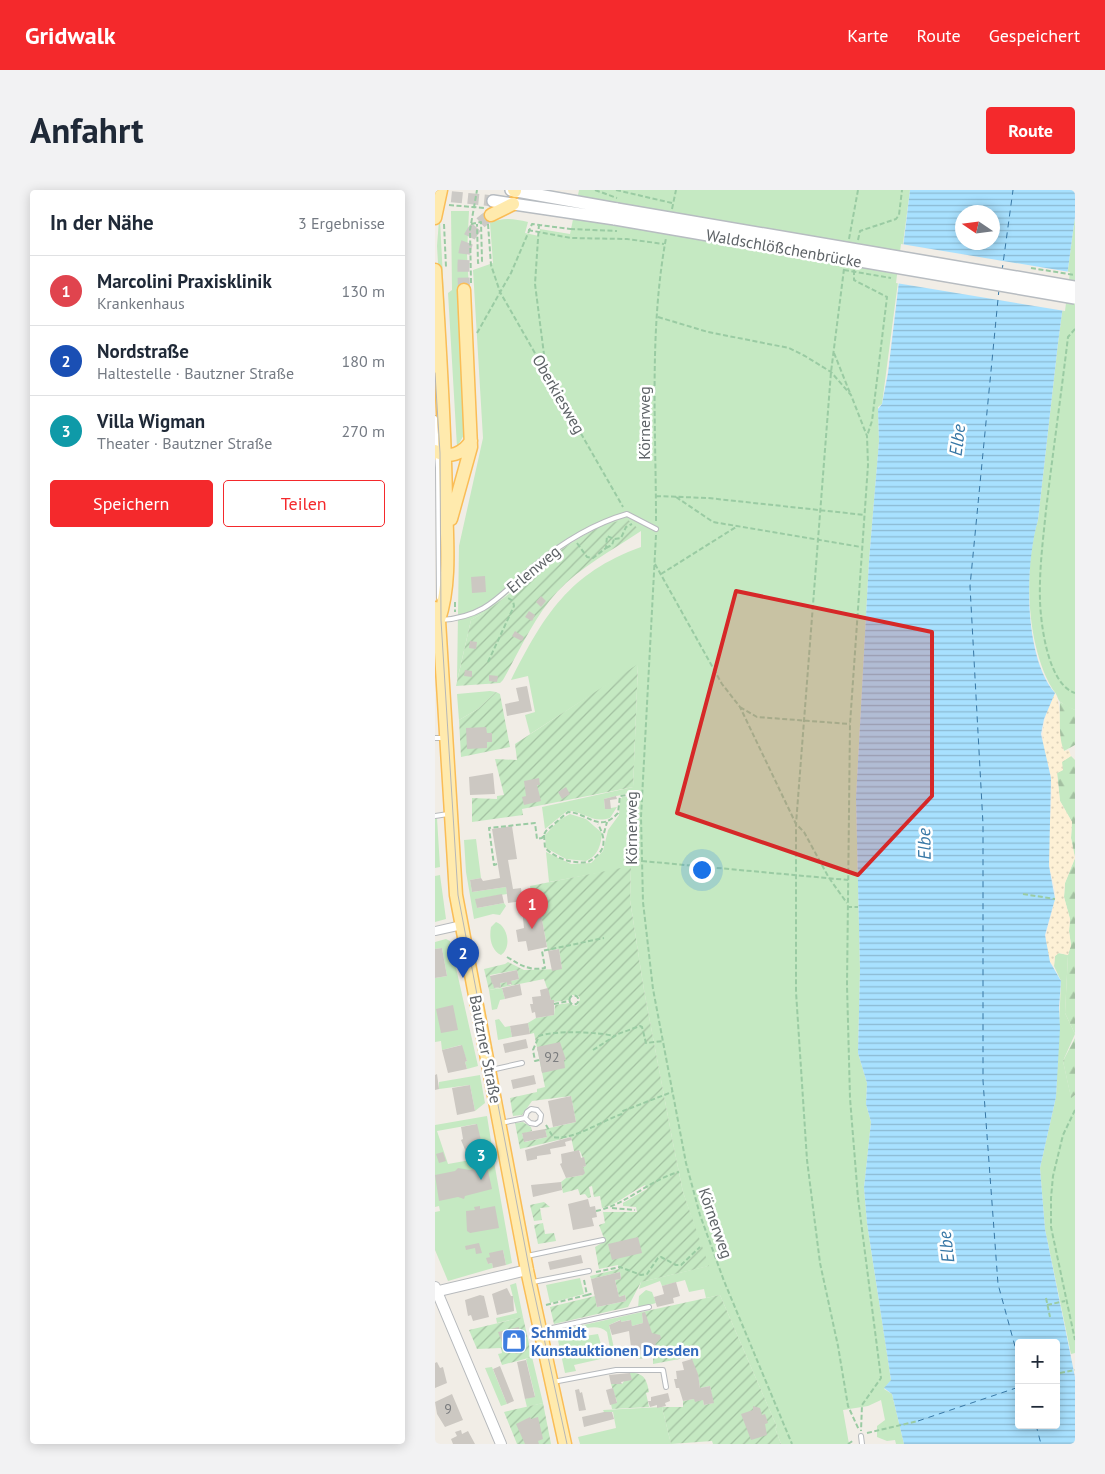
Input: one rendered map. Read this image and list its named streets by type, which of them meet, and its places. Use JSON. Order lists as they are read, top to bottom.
{
  "streets": {
    "main road": ["Waldschlößchenbrücke", "Bautzner Straße"],
    "lane": ["Erlenweg"],
    "path": ["Oberkiesweg", "Körnerweg"]
  },
  "crossings": [
    ["Oberkiesweg", "Erlenweg"],
    ["Erlenweg", "Bautzner Straße"]
  ],
  "water": ["Elbe"],
  "places": {
    "shop": ["Schmidt Kunstauktionen Dresden"]
  },
  "house_numbers": ["92", "9"],
  "north": "left",
  "page": {
    "header": "Gridwalk",
    "nav": ["Karte", "Route", "Gespeichert"],
    "title": "Anfahrt",
    "buttons": [
      "Route",
      ["Speichern", "Teilen"]
    ],
    "heading": ["In der Nähe", "3 Ergebnisse"],
    "list": [
      {
        "mark": "1",
        "name": "Marcolini Praxisklinik",
        "note": "Krankenhaus",
        "value": "130 m"
      },
      {
        "mark": "2",
        "name": "Nordstraße",
        "note": "Haltestelle · Bautzner Straße",
        "value": "180 m"
      },
      {
        "mark": "3",
        "name": "Villa Wigman",
        "note": "Theater · Bautzner Straße",
        "value": "270 m"
      }
    ],
    "pins": ["1", "2", "3"],
    "map_buttons": ["+", "−"]
  }
}
